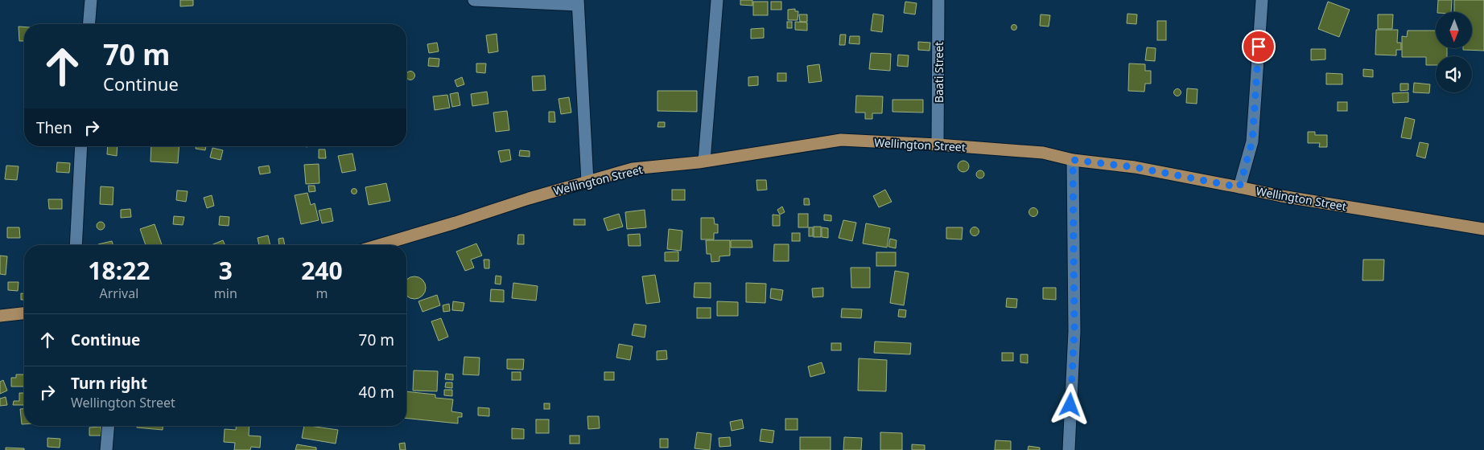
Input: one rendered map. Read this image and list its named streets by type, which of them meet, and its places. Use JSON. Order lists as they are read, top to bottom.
{
  "streets": {
    "main road": ["Wellington Street"],
    "street": ["Baati Street"]
  },
  "crossings": [
    ["Baati Street", "Wellington Street"]
  ],
  "north": "bottom",
  "page": {
    "turn": ["70 m", "Continue"],
    "then": "Then",
    "eta": [
      "18:22",
      "Arrival",
      "3",
      "min",
      "240",
      "m"
    ],
    "list": [
      {
        "name": "Continue",
        "value": "70 m"
      },
      {
        "name": "Turn right",
        "note": "Wellington Street",
        "value": "40 m"
      }
    ]
  }
}
